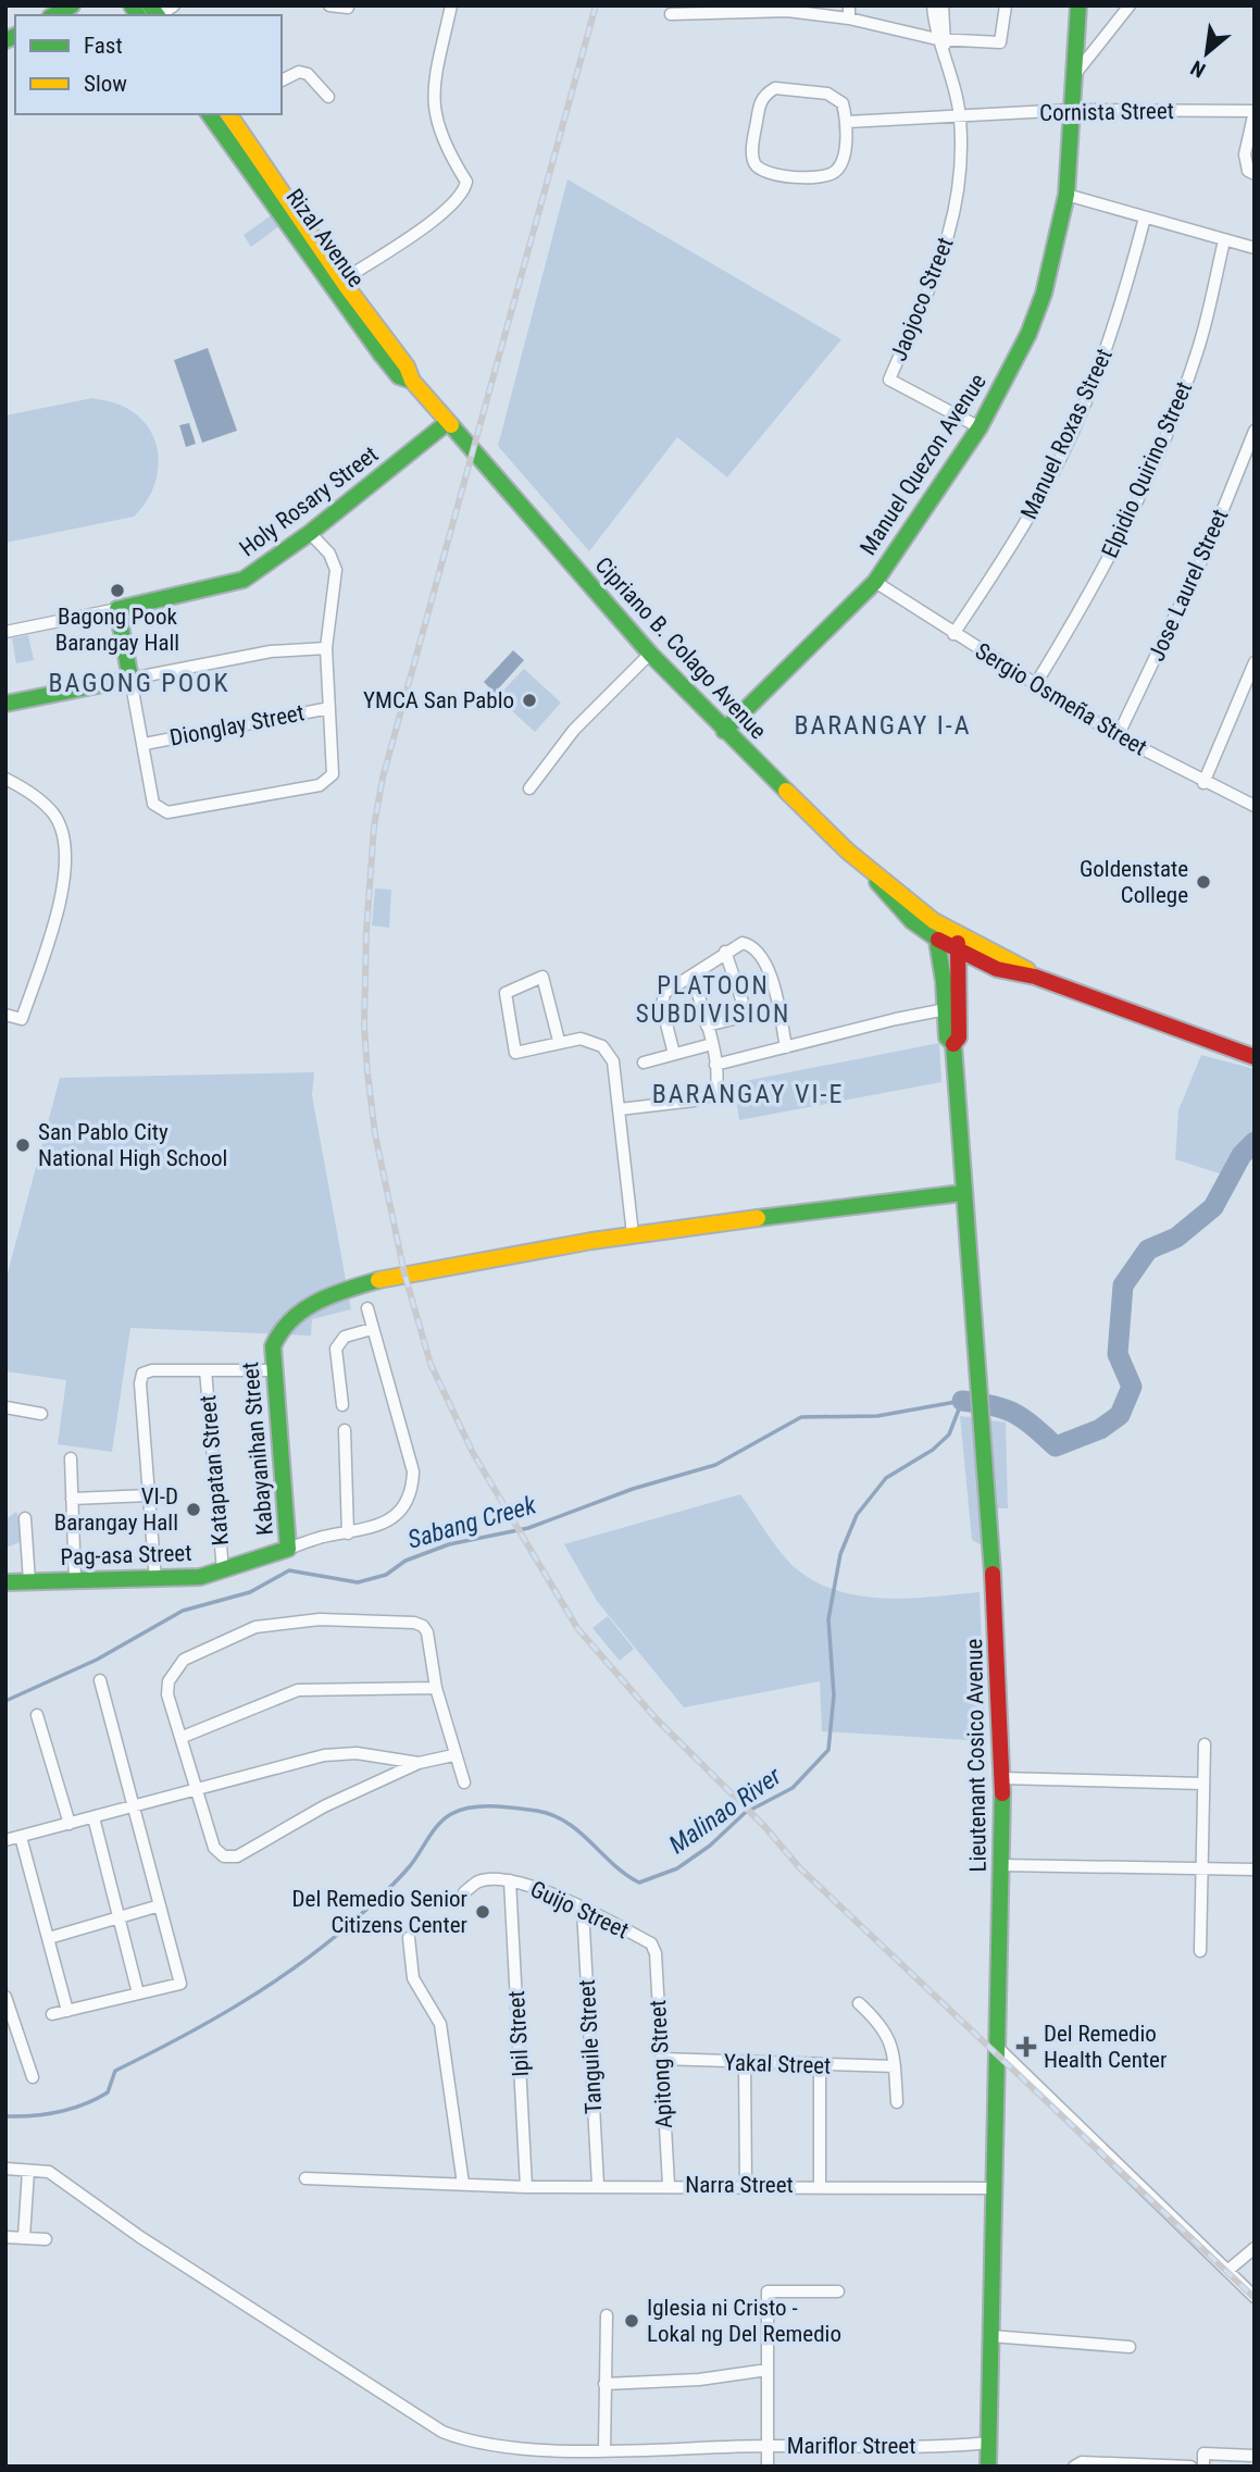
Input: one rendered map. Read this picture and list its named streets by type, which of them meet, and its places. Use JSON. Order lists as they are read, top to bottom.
{
  "streets": {
    "main road": [
      "Rizal Avenue",
      "Manuel Quezon Avenue",
      "Holy Rosary Street",
      "Cipriano B. Colago Avenue",
      "Kabayanihan Street",
      "Pag-asa Street",
      "Lieutenant Cosico Avenue"
    ],
    "street": [
      "Cornista Street",
      "Jaojoco Street",
      "Manuel Roxas Street",
      "Elpidio Quirino Street",
      "Jose Laurel Street",
      "Sergio Osmeña Street",
      "Dionglay Street",
      "Katapatan Street",
      "Guijo Street",
      "Ipil Street",
      "Tanguile Street",
      "Apitong Street",
      "Yakal Street",
      "Narra Street",
      "Mariflor Street"
    ]
  },
  "crossings": [
    ["Cornista Street", "Jaojoco Street"],
    ["Cornista Street", "Manuel Quezon Avenue"],
    ["Rizal Avenue", "Holy Rosary Street"],
    ["Rizal Avenue", "Cipriano B. Colago Avenue"],
    ["Jaojoco Street", "Manuel Quezon Avenue"],
    ["Manuel Roxas Street", "Sergio Osmeña Street"],
    ["Manuel Quezon Avenue", "Cipriano B. Colago Avenue"],
    ["Manuel Quezon Avenue", "Sergio Osmeña Street"],
    ["Elpidio Quirino Street", "Sergio Osmeña Street"],
    ["Jose Laurel Street", "Sergio Osmeña Street"],
    ["Cipriano B. Colago Avenue", "Lieutenant Cosico Avenue"],
    ["Kabayanihan Street", "Pag-asa Street"],
    ["Katapatan Street", "Pag-asa Street"],
    ["Lieutenant Cosico Avenue", "Narra Street"],
    ["Lieutenant Cosico Avenue", "Mariflor Street"],
    ["Guijo Street", "Ipil Street"],
    ["Guijo Street", "Tanguile Street"],
    ["Guijo Street", "Apitong Street"],
    ["Ipil Street", "Narra Street"],
    ["Tanguile Street", "Narra Street"],
    ["Apitong Street", "Yakal Street"],
    ["Apitong Street", "Narra Street"]
  ],
  "districts": [
    "BAGONG POOK",
    "BARANGAY I-A",
    "PLATOON SUBDIVISION",
    "BARANGAY VI-E"
  ],
  "water": ["Sabang Creek", "Malinao River"],
  "places": {
    "other": [
      "Bagong Pook Barangay Hall",
      "YMCA San Pablo",
      "Goldenstate College",
      "San Pablo City National High School",
      "VI-D Barangay Hall",
      "Del Remedio Senior Citizens Center",
      "Iglesia ni Cristo - Lokal ng Del Remedio"
    ],
    "health": ["Del Remedio Health Center"]
  },
  "legend": ["Fast", "Slow"],
  "north": "bottom left"
}
